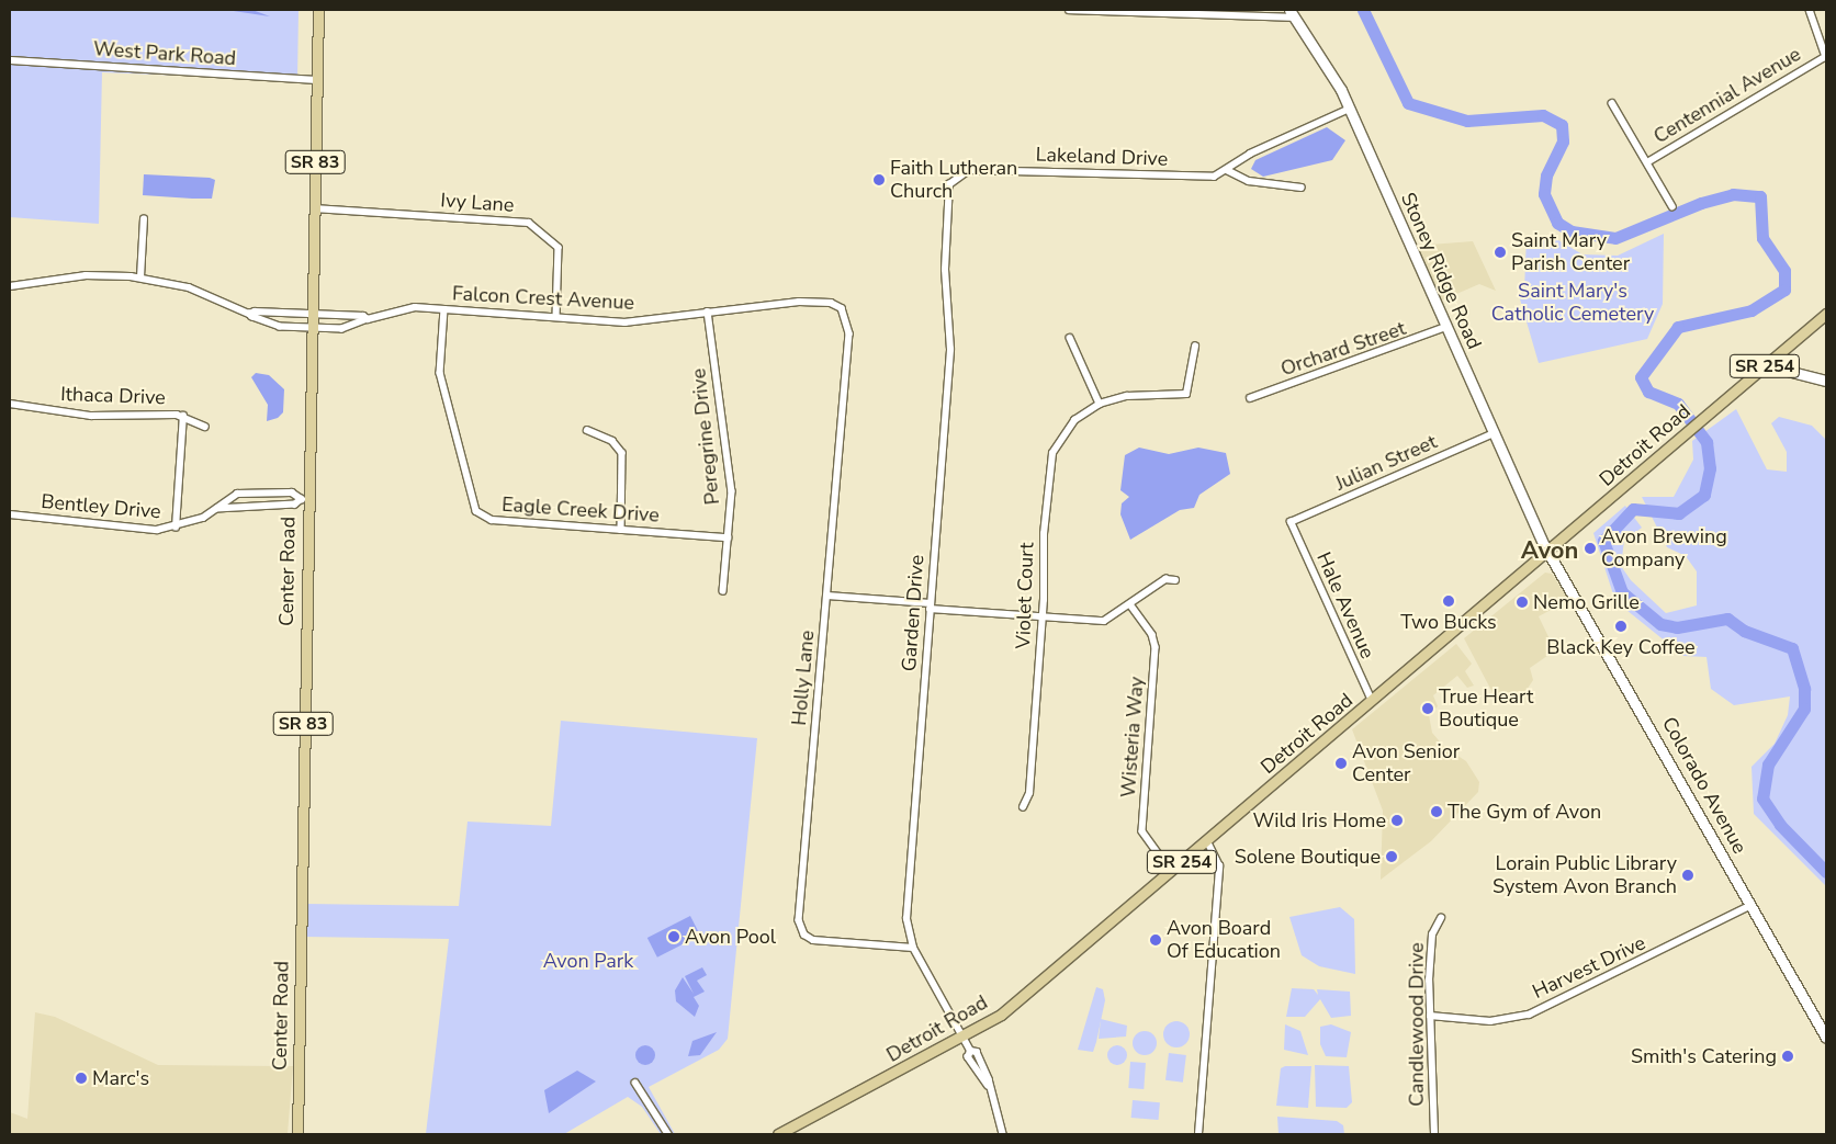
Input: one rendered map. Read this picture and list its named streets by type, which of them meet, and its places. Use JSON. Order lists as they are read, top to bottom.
{
  "streets": {
    "main road": [
      "SR 83",
      "SR 254",
      "Detroit Road",
      "Center Road"
    ],
    "street": [
      "West Park Road",
      "Centennial Avenue",
      "Lakeland Drive",
      "Ivy Lane",
      "Stoney Ridge Road",
      "Falcon Crest Avenue",
      "Orchard Street",
      "Ithaca Drive",
      "Peregrine Drive",
      "Julian Street",
      "Bentley Drive",
      "Eagle Creek Drive",
      "Violet Court",
      "Hale Avenue",
      "Garden Drive",
      "Holly Lane",
      "Wisteria Way",
      "Colorado Avenue",
      "Harvest Drive",
      "Candlewood Drive"
    ]
  },
  "crossings": [
    ["West Park Road", "Center Road"],
    ["Lakeland Drive", "Stoney Ridge Road"],
    ["Lakeland Drive", "Garden Drive"],
    ["Ivy Lane", "Falcon Crest Avenue"],
    ["Ivy Lane", "Center Road"],
    ["Stoney Ridge Road", "Orchard Street"],
    ["Stoney Ridge Road", "Detroit Road"],
    ["Stoney Ridge Road", "Julian Street"],
    ["Stoney Ridge Road", "Colorado Avenue"],
    ["Falcon Crest Avenue", "Peregrine Drive"],
    ["Falcon Crest Avenue", "Eagle Creek Drive"],
    ["Falcon Crest Avenue", "Center Road"],
    ["Falcon Crest Avenue", "Holly Lane"],
    ["Ithaca Drive", "Bentley Drive"],
    ["Peregrine Drive", "Eagle Creek Drive"],
    ["Detroit Road", "Hale Avenue"],
    ["Detroit Road", "Garden Drive"],
    ["Detroit Road", "Wisteria Way"],
    ["Detroit Road", "Colorado Avenue"],
    ["Julian Street", "Hale Avenue"],
    ["Bentley Drive", "Center Road"],
    ["Garden Drive", "Holly Lane"],
    ["Colorado Avenue", "Harvest Drive"],
    ["Harvest Drive", "Candlewood Drive"]
  ],
  "districts": ["Avon"],
  "parks": ["Saint Mary's Catholic Cemetery", "Avon Park"],
  "places": [
    "Faith Lutheran Church",
    "Saint Mary Parish Center",
    "Avon Brewing Company",
    "Two Bucks",
    "Nemo Grille",
    "Black Key Coffee",
    "True Heart Boutique",
    "Avon Senior Center",
    "The Gym of Avon",
    "Wild Iris Home",
    "Solene Boutique",
    "Lorain Public Library System Avon Branch",
    "Avon Pool",
    "Avon Board Of Education",
    "Smith's Catering",
    "Marc's"
  ]
}
